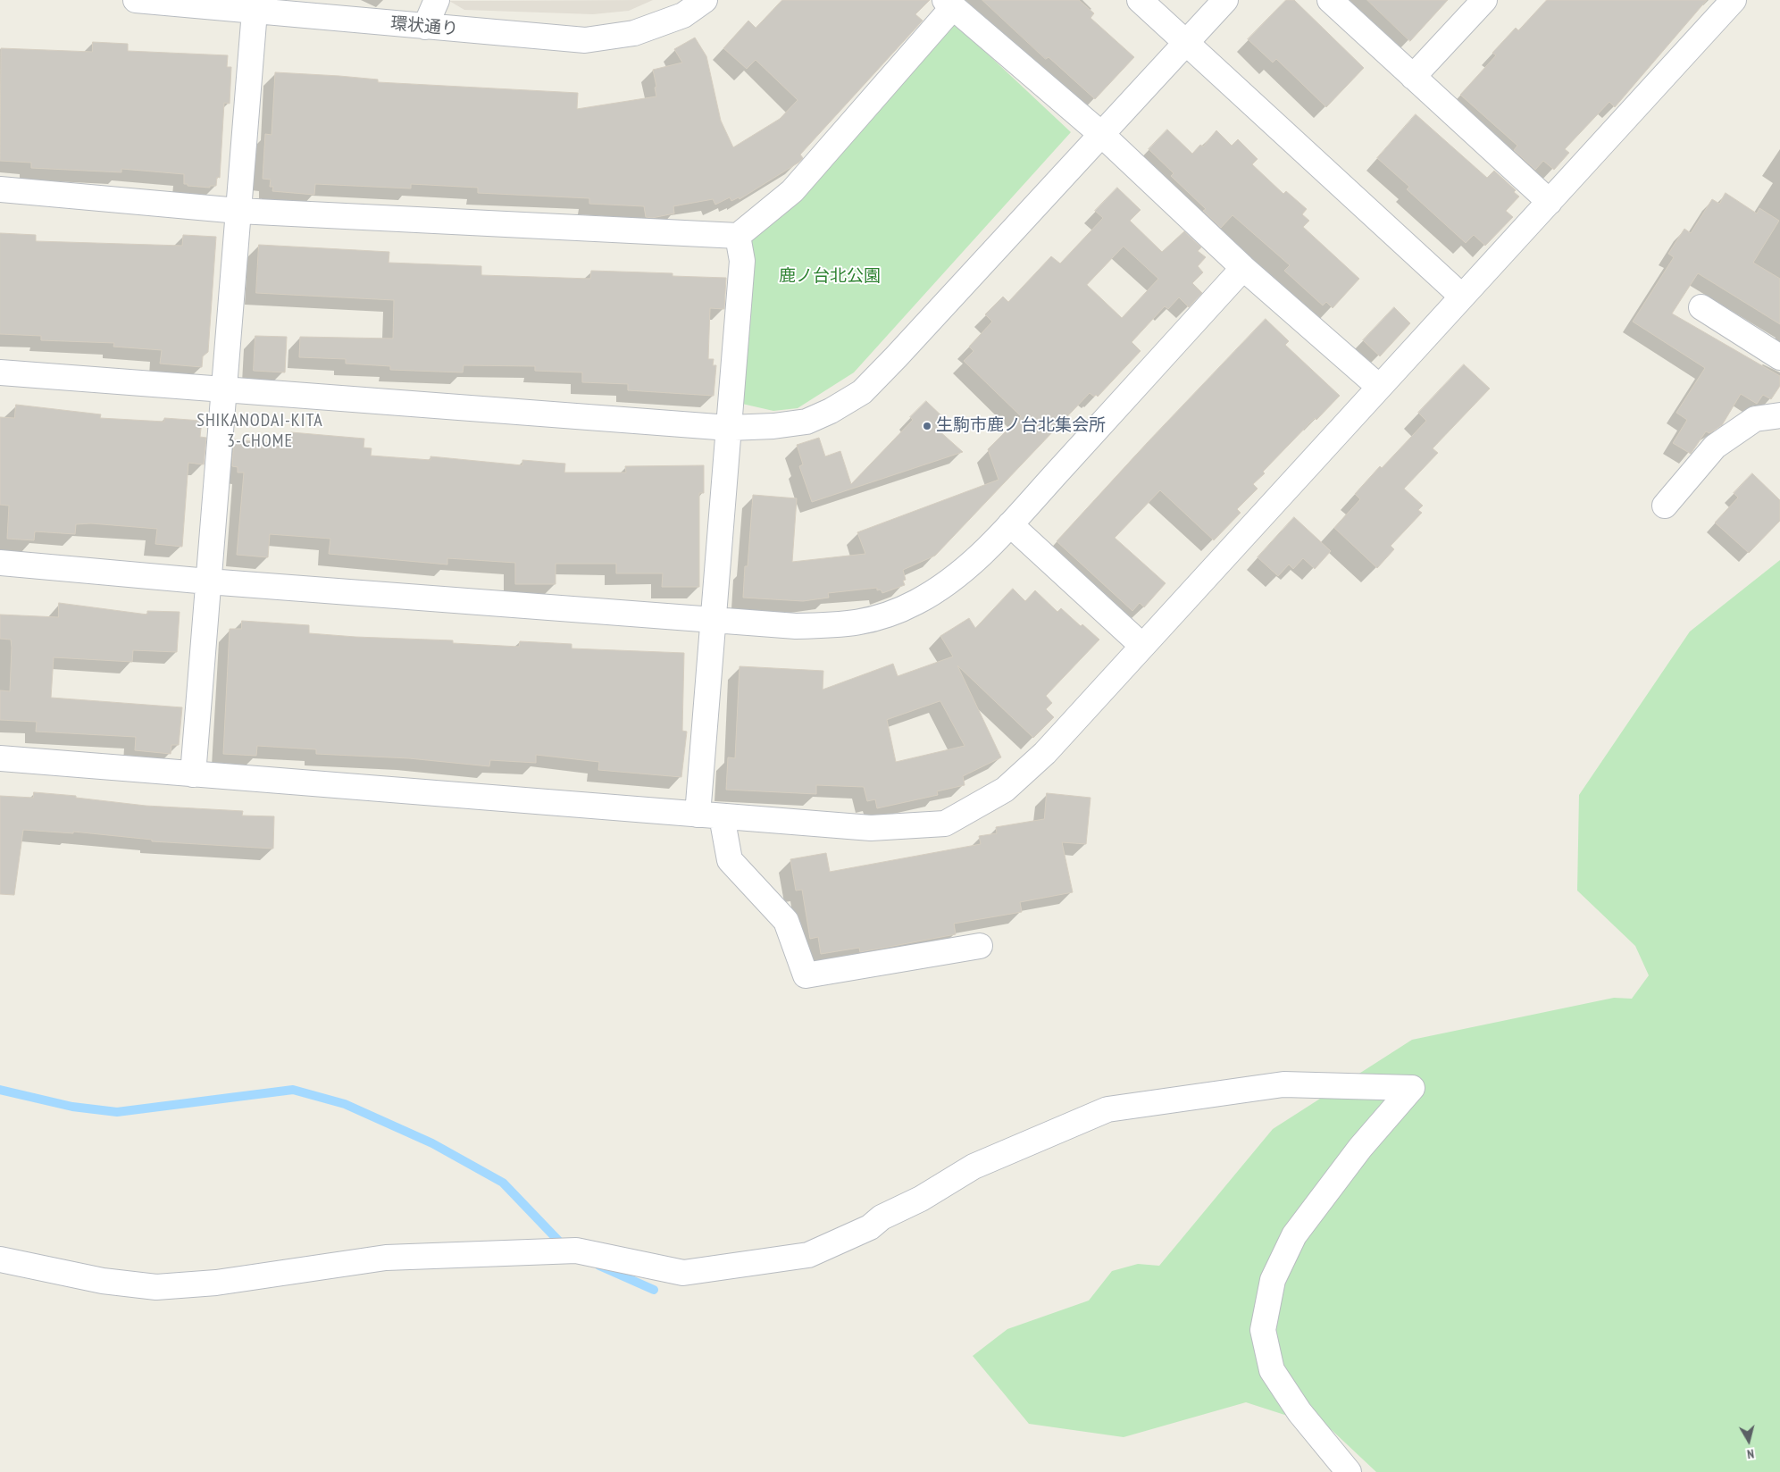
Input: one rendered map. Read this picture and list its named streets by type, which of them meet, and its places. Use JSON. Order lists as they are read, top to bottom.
{
  "streets": {
    "street": ["環状通り"]
  },
  "districts": ["SHIKANODAI-KITA 3-CHOME"],
  "parks": ["鹿ノ台北公園"],
  "places": ["生駒市鹿ノ台北集会所"],
  "north": "bottom"
}
